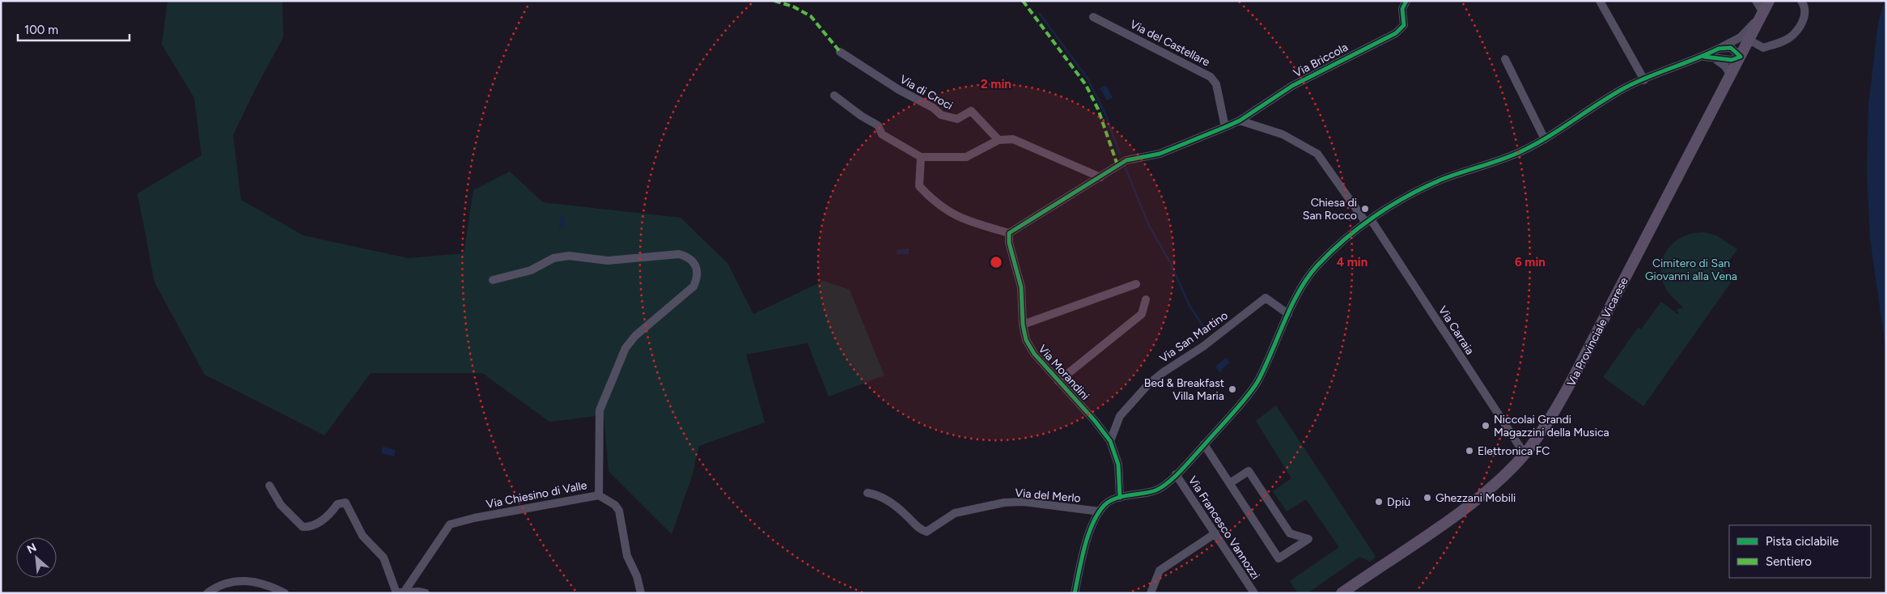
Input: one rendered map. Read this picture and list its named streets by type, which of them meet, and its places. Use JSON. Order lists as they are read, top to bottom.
{
  "streets": {
    "main road": ["Via Provinciale Vicarese"],
    "street": [
      "Via del Castellare",
      "Via Briccola",
      "Via di Croci",
      "Via Carraia",
      "Via San Martino",
      "Via Morandini",
      "Via Chiesino di Valle",
      "Via del Merlo",
      "Via Francesco Vannozzi"
    ]
  },
  "crossings": [
    ["Via del Castellare", "Via Briccola"],
    ["Via Briccola", "Via Carraia"],
    ["Via Carraia", "Via Provinciale Vicarese"],
    ["Via San Martino", "Via Morandini"]
  ],
  "parks": ["Cimitero di San Giovanni alla Vena"],
  "places": [
    "Chiesa di San Rocco",
    "Bed & Breakfast Villa Maria",
    "Niccolai Grandi Magazzini della Musica",
    "Elettronica FC",
    "Ghezzani Mobili",
    "Dpiù"
  ],
  "legend": ["Pista ciclabile", "Sentiero"],
  "scale_bar": "100 m",
  "north": "top left",
  "rings": ["2 min", "4 min", "6 min"]
}
